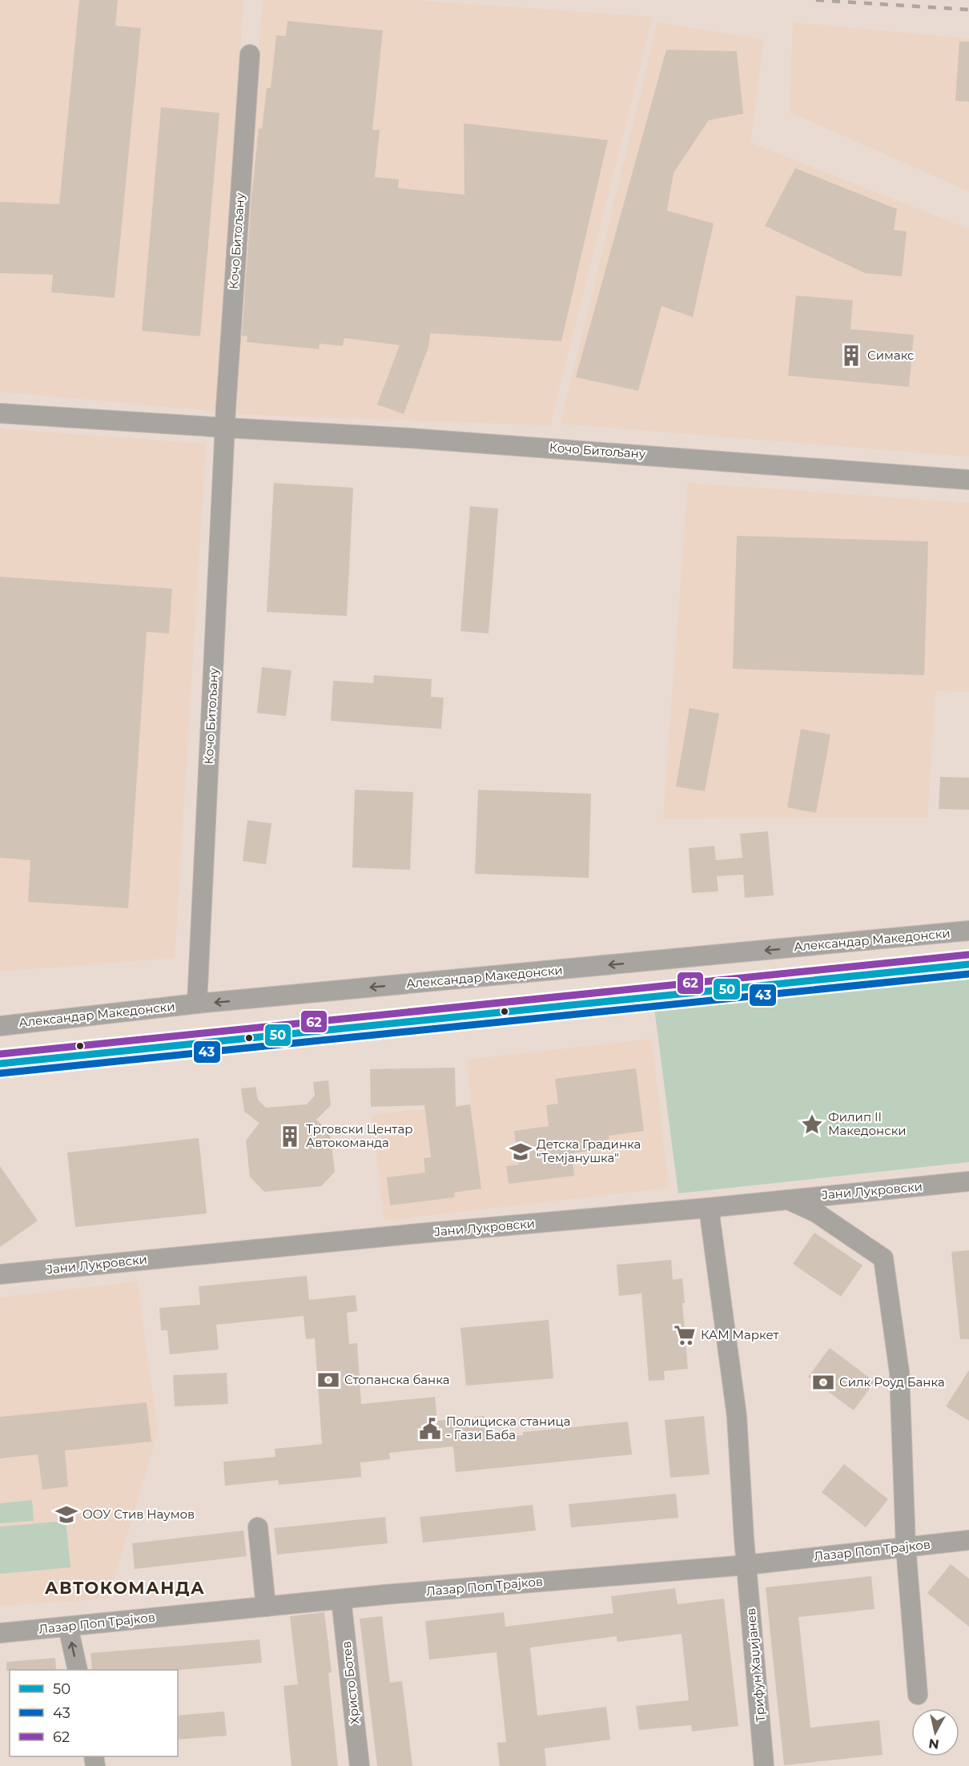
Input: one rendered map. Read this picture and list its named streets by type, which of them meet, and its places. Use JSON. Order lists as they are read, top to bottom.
{
  "streets": {
    "street": [
      "Кочо Битољану",
      "Александар Македонски",
      "Јани Лукровски",
      "Лазар Поп Трајков",
      "Трифун Хаџијанев",
      "Христо Ботев"
    ]
  },
  "crossings": [
    ["Кочо Битољану", "Александар Македонски"],
    ["Јани Лукровски", "Трифун Хаџијанев"],
    ["Лазар Поп Трајков", "Трифун Хаџијанев"],
    ["Лазар Поп Трајков", "Христо Ботев"]
  ],
  "districts": ["АВТОКОМАНДА"],
  "places": {
    "building": ["Симакс", "Трговски Центар Автокоманда"],
    "place": ["Филип II Македонски"],
    "school or university": ["Детска Градинка \"Темјанушка\"", "ООУ Стив Наумов"],
    "supermarket": ["КАМ Маркет"],
    "bank": ["Стопанска банка", "Силк Роуд Банка"],
    "public building": ["Полициска станица - Гази Баба"]
  },
  "lines": ["transit line 62", "transit line 50", "transit line 43"],
  "legend": ["50", "43", "62"],
  "north": "bottom"
}
